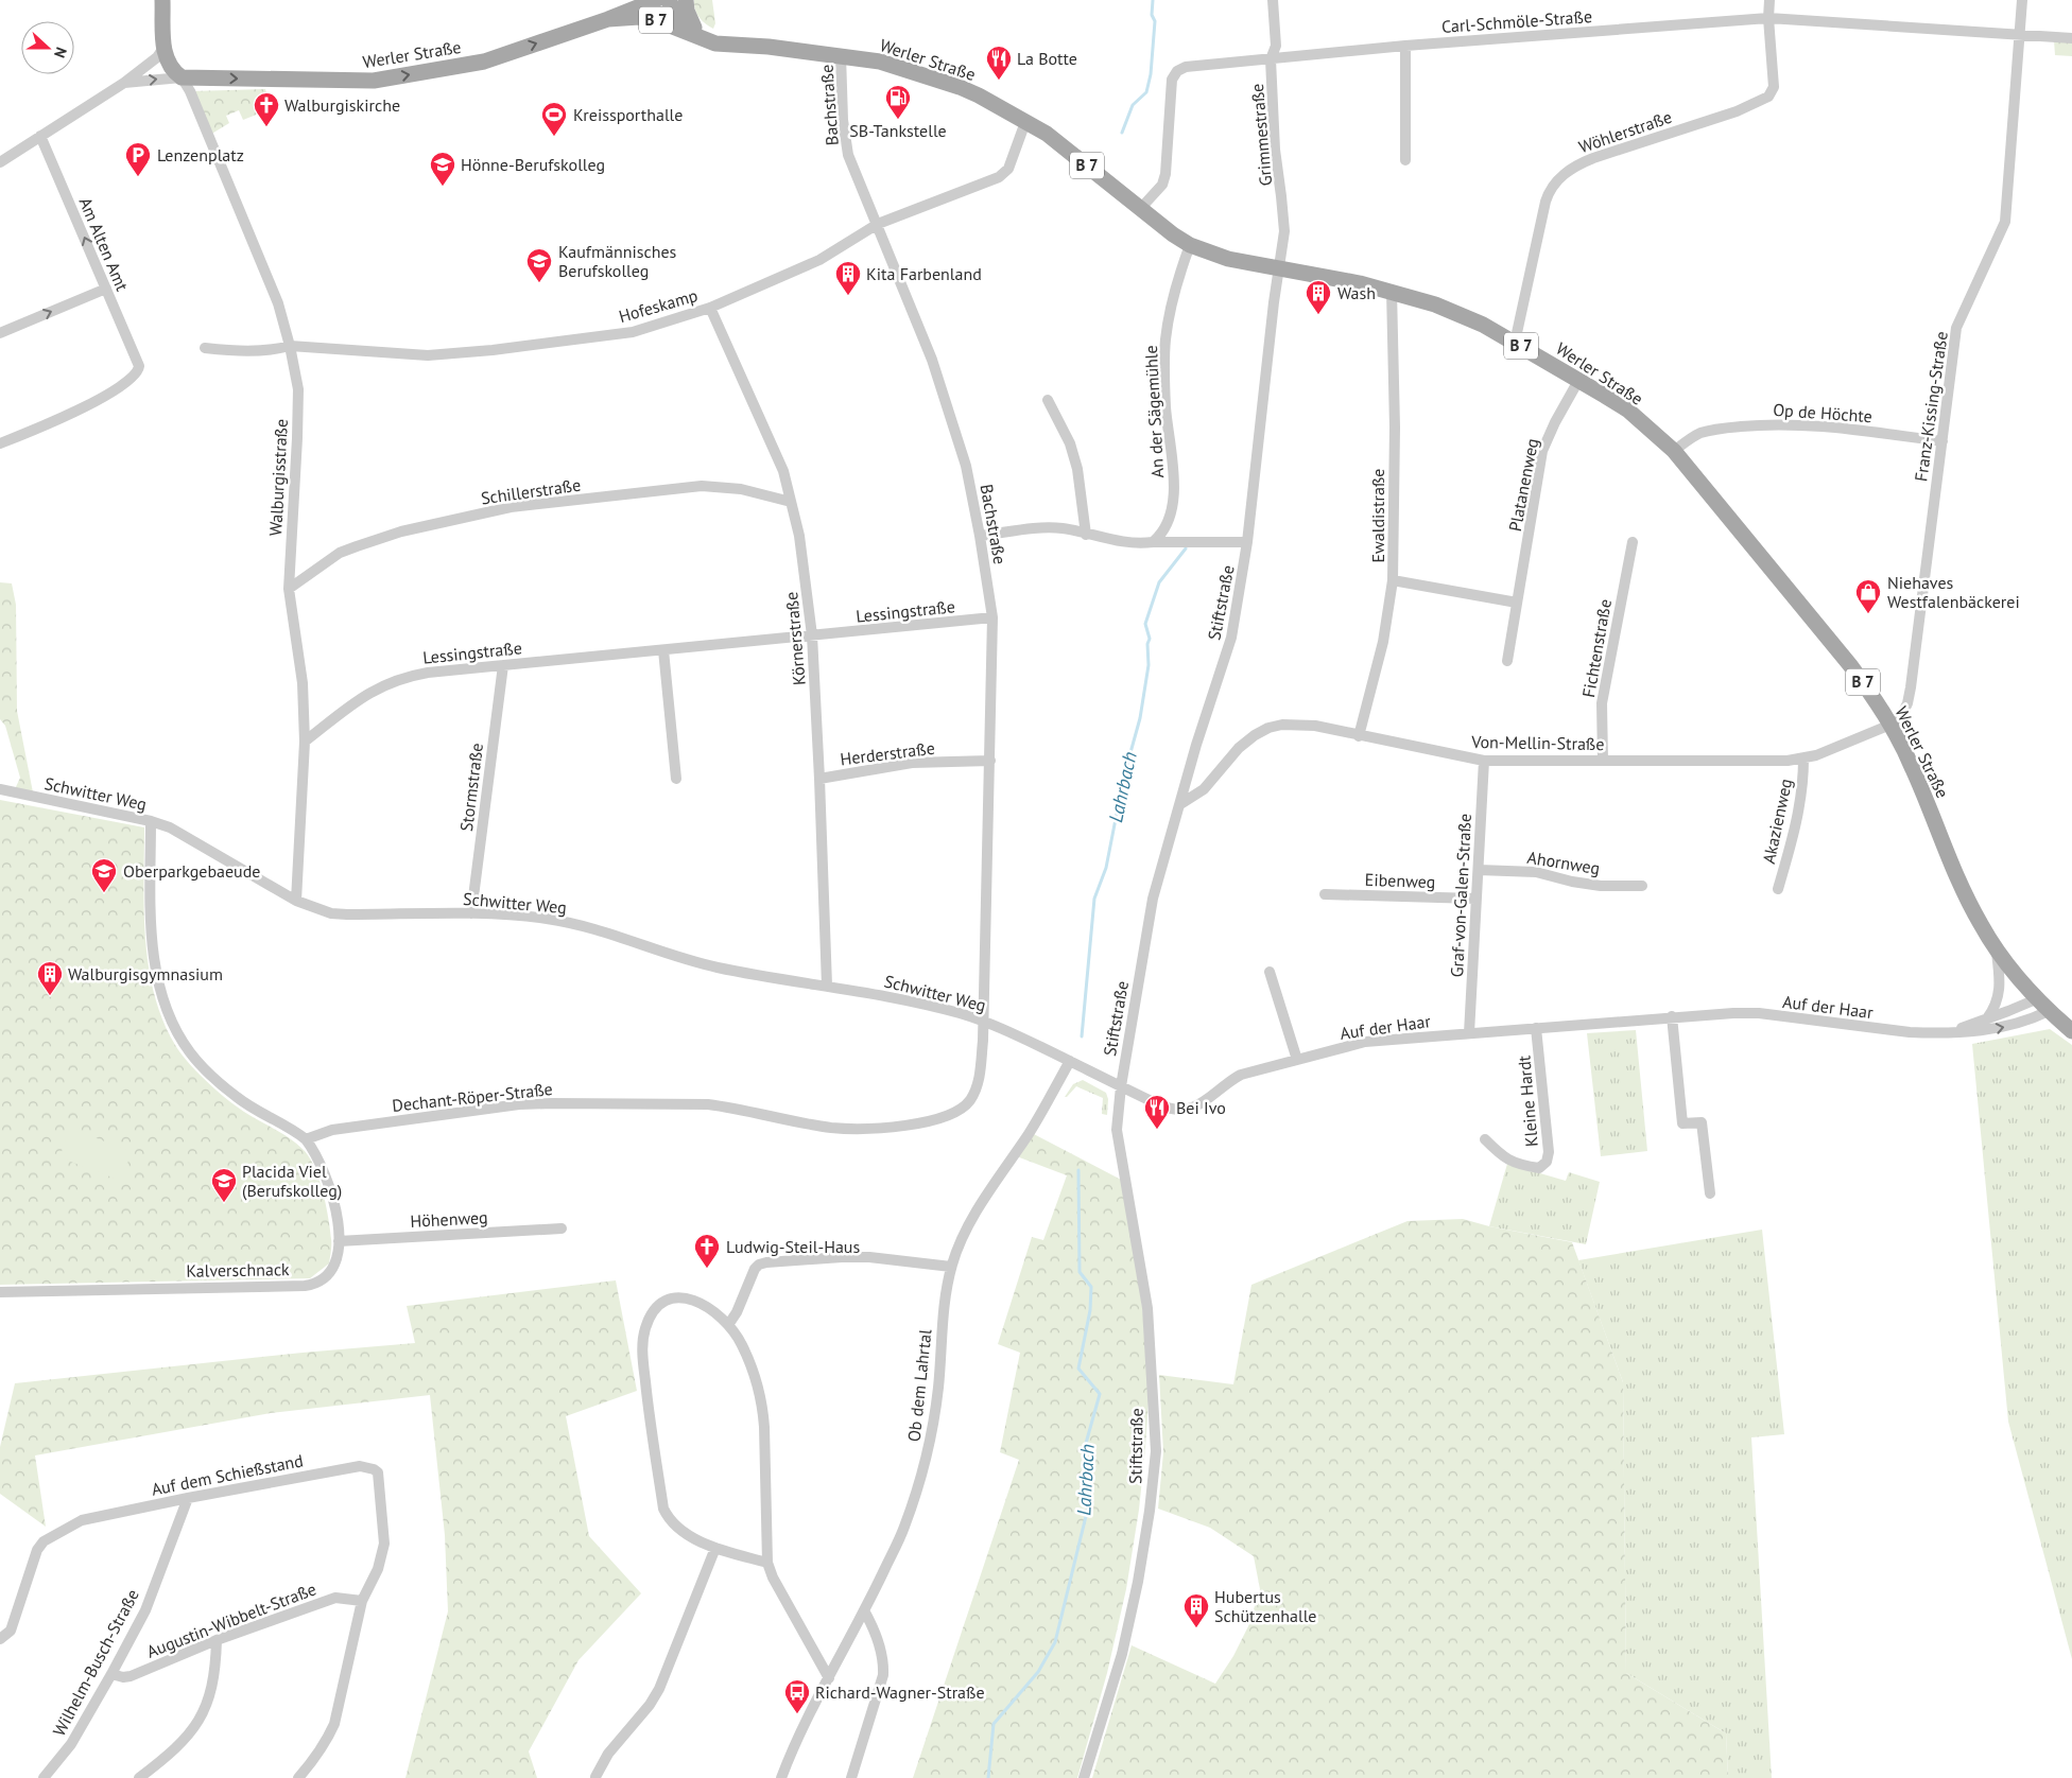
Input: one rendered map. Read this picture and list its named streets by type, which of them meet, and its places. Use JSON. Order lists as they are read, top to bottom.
{
  "streets": {
    "main road": ["B 7", "Werler Straße"],
    "street": [
      "Carl-Schmöle-Straße",
      "Bachstraße",
      "Wöhlerstraße",
      "Grimmestraße",
      "Am Alten Amt",
      "Hofeskamp",
      "Franz-Kissing-Straße",
      "An der Sägemühle",
      "Op de Höchte",
      "Walburgisstraße",
      "Platanenweg",
      "Schillerstraße",
      "Ewaldistraße",
      "Stiftstraße",
      "Lessingstraße",
      "Körnerstraße",
      "Fichtenstraße",
      "Von-Mellin-Straße",
      "Herderstraße",
      "Stormstraße",
      "Schwitter Weg",
      "Akazienweg",
      "Ahornweg",
      "Eibenweg",
      "Graf-von-Galen-Straße",
      "Auf der Haar",
      "Dechant-Röper-Straße",
      "Kleine Hardt",
      "Höhenweg",
      "Kalverschnack",
      "Ob dem Lahrtal",
      "Auf dem Schießstand",
      "Augustin-Wibbelt-Straße",
      "Wilhelm-Busch-Straße"
    ]
  },
  "crossings": [
    ["B 7", "Werler Straße"],
    ["Carl-Schmöle-Straße", "Werler Straße"],
    ["Carl-Schmöle-Straße", "Wöhlerstraße"],
    ["Carl-Schmöle-Straße", "Grimmestraße"],
    ["Carl-Schmöle-Straße", "Franz-Kissing-Straße"],
    ["Werler Straße", "Bachstraße"],
    ["Werler Straße", "Wöhlerstraße"],
    ["Werler Straße", "Grimmestraße"],
    ["Werler Straße", "Hofeskamp"],
    ["Werler Straße", "Franz-Kissing-Straße"],
    ["Werler Straße", "An der Sägemühle"],
    ["Werler Straße", "Op de Höchte"],
    ["Werler Straße", "Walburgisstraße"],
    ["Werler Straße", "Platanenweg"],
    ["Werler Straße", "Ewaldistraße"],
    ["Werler Straße", "Stiftstraße"],
    ["Werler Straße", "Von-Mellin-Straße"],
    ["Werler Straße", "Auf der Haar"],
    ["Bachstraße", "Hofeskamp"],
    ["Bachstraße", "Lessingstraße"],
    ["Bachstraße", "Herderstraße"],
    ["Bachstraße", "Schwitter Weg"],
    ["Bachstraße", "Dechant-Röper-Straße"],
    ["Grimmestraße", "Stiftstraße"],
    ["Hofeskamp", "Walburgisstraße"],
    ["Hofeskamp", "Körnerstraße"],
    ["Franz-Kissing-Straße", "Op de Höchte"],
    ["Franz-Kissing-Straße", "Von-Mellin-Straße"],
    ["Walburgisstraße", "Schillerstraße"],
    ["Walburgisstraße", "Lessingstraße"],
    ["Walburgisstraße", "Schwitter Weg"],
    ["Schillerstraße", "Körnerstraße"],
    ["Ewaldistraße", "Von-Mellin-Straße"],
    ["Stiftstraße", "Von-Mellin-Straße"],
    ["Stiftstraße", "Schwitter Weg"],
    ["Stiftstraße", "Auf der Haar"],
    ["Lessingstraße", "Körnerstraße"],
    ["Lessingstraße", "Stormstraße"],
    ["Körnerstraße", "Herderstraße"],
    ["Körnerstraße", "Schwitter Weg"],
    ["Fichtenstraße", "Von-Mellin-Straße"],
    ["Von-Mellin-Straße", "Akazienweg"],
    ["Von-Mellin-Straße", "Graf-von-Galen-Straße"],
    ["Stormstraße", "Schwitter Weg"],
    ["Schwitter Weg", "Auf der Haar"],
    ["Schwitter Weg", "Dechant-Röper-Straße"],
    ["Schwitter Weg", "Ob dem Lahrtal"],
    ["Ahornweg", "Graf-von-Galen-Straße"],
    ["Eibenweg", "Graf-von-Galen-Straße"],
    ["Graf-von-Galen-Straße", "Auf der Haar"],
    ["Auf der Haar", "Kleine Hardt"],
    ["Dechant-Röper-Straße", "Kalverschnack"],
    ["Höhenweg", "Kalverschnack"],
    ["Auf dem Schießstand", "Augustin-Wibbelt-Straße"],
    ["Auf dem Schießstand", "Wilhelm-Busch-Straße"],
    ["Augustin-Wibbelt-Straße", "Wilhelm-Busch-Straße"]
  ],
  "one_way": ["Am Alten Amt"],
  "water": ["Lahrbach"],
  "places": {
    "restaurant": ["La Botte", "Bei Ivo"],
    "fuel station": ["SB-Tankstelle"],
    "church": ["Walburgiskirche", "Ludwig-Steil-Haus"],
    "sports": ["Kreissporthalle"],
    "parking": ["Lenzenplatz"],
    "school or university": [
      "Hönne-Berufskolleg",
      "Kaufmännisches Berufskolleg",
      "Oberparkgebaeude",
      "Placida Viel (Berufskolleg)"
    ],
    "building": [
      "Kita Farbenland",
      "Wash",
      "Walburgisgymnasium",
      "Hubertus Schützenhalle"
    ],
    "shop": ["Niehaves Westfalenbäckerei"],
    "bus stop": ["Richard-Wagner-Straße"]
  },
  "north": "right"
}
